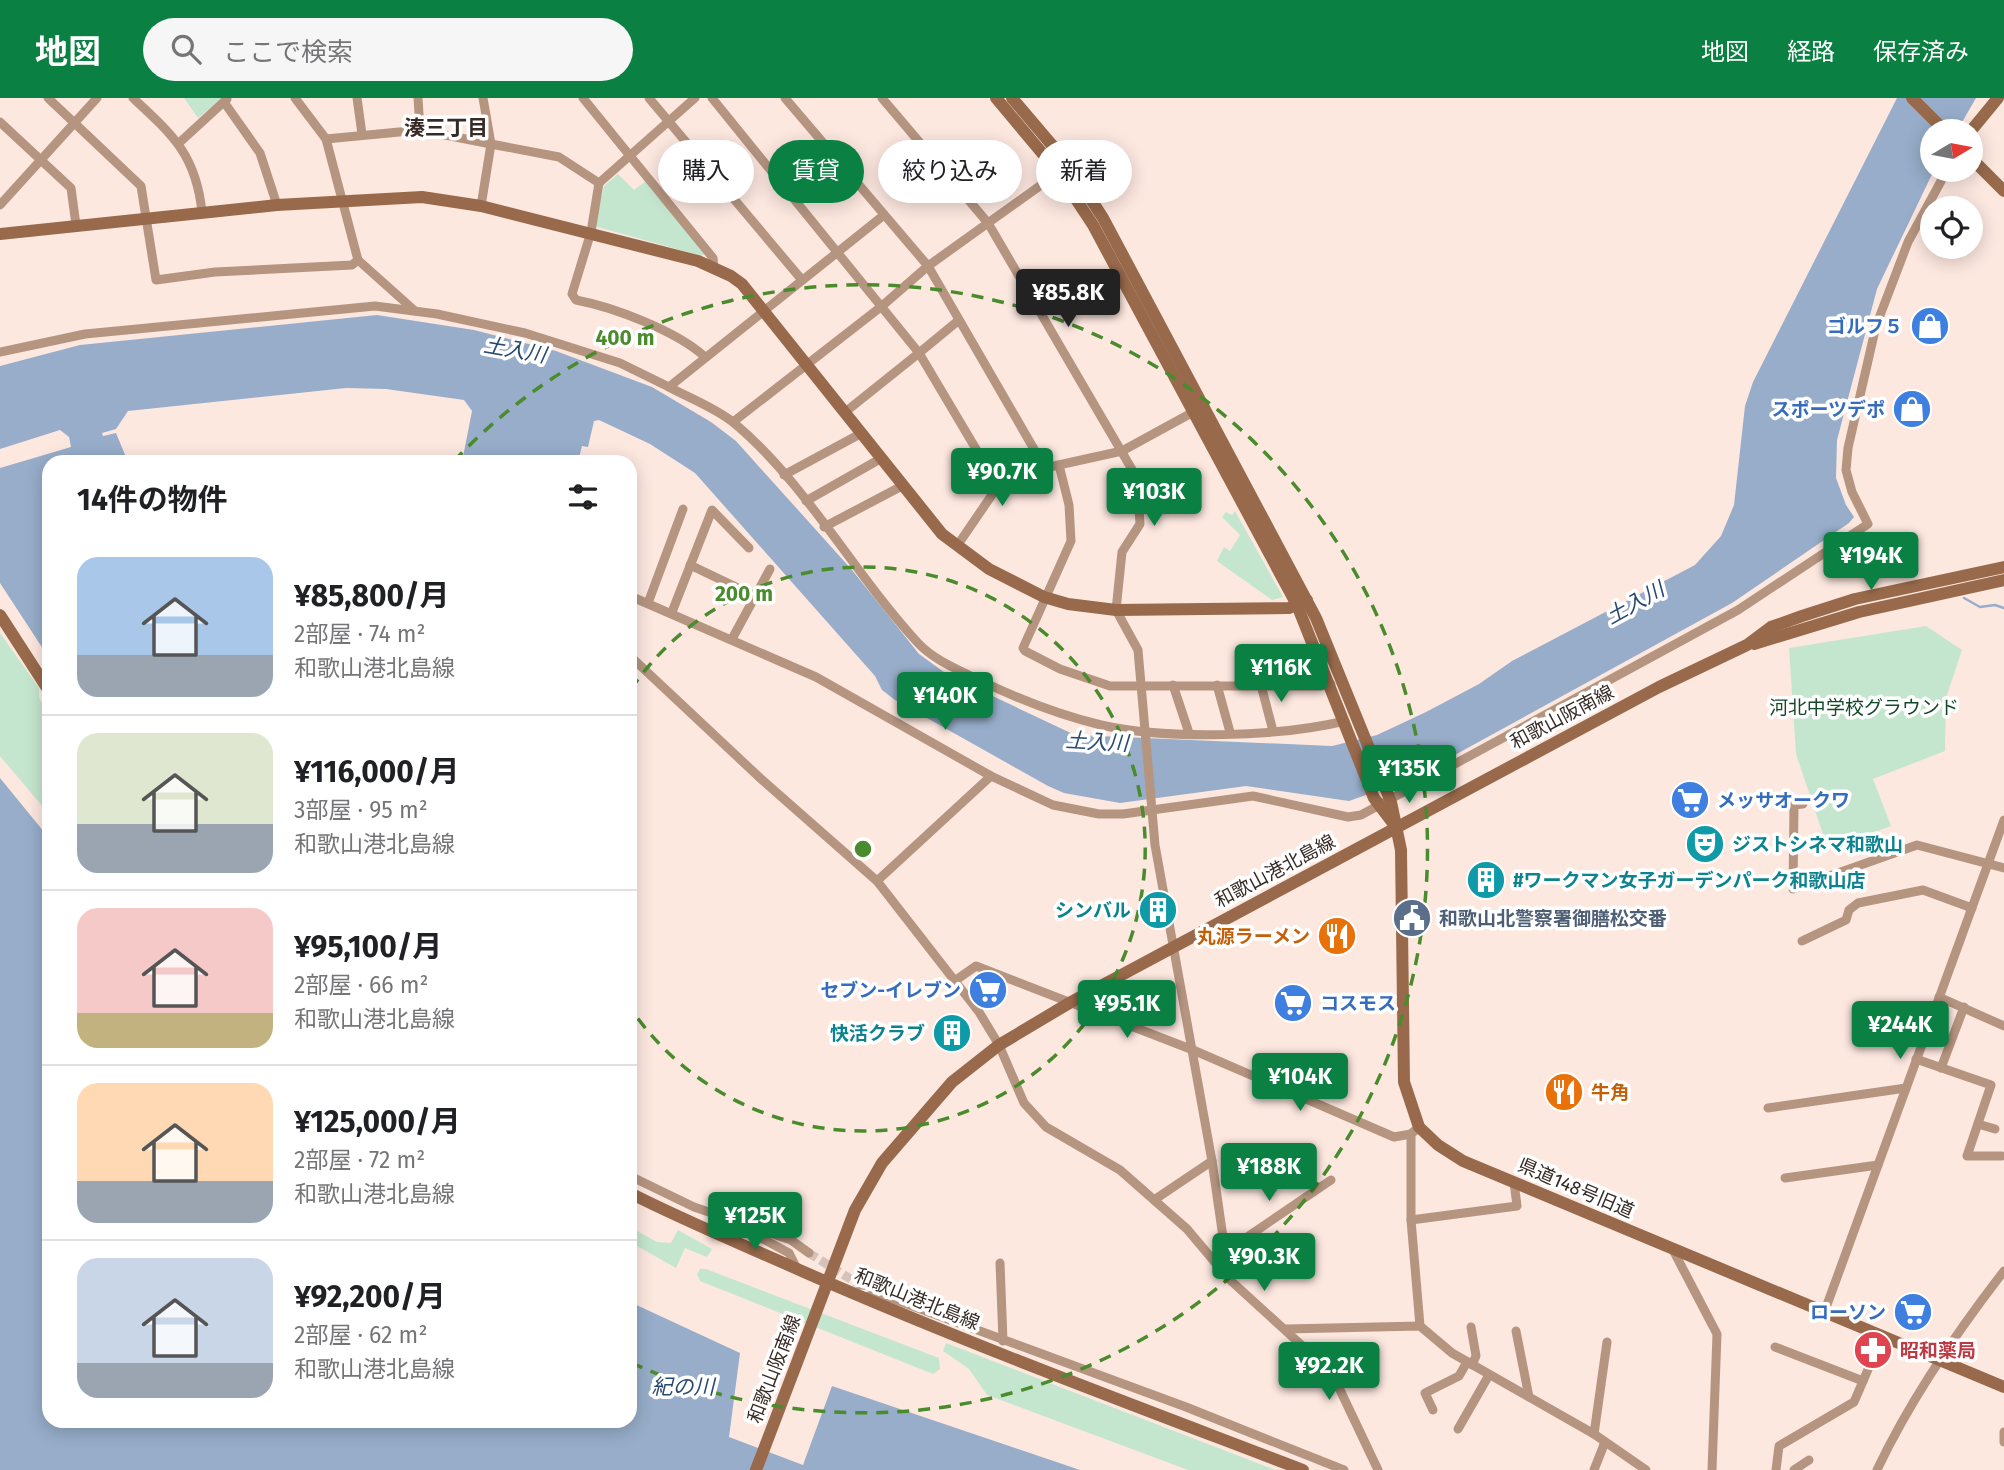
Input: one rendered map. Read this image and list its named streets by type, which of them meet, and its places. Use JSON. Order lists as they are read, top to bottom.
{
  "streets": {
    "main road": ["和歌山阪南線", "和歌山港北島線", "県道148号旧道"]
  },
  "crossings": [
    ["和歌山阪南線", "和歌山港北島線"],
    ["和歌山阪南線", "県道148号旧道"],
    ["和歌山港北島線", "県道148号旧道"]
  ],
  "districts": ["湊三丁目"],
  "water": ["土入川", "紀の川"],
  "parks": ["河北中学校グラウンド"],
  "places": {
    "shop": ["ゴルフ５", "スポーツデポ"],
    "supermarket": [
      "メッサオークワ",
      "セブン-イレブン",
      "コスモス",
      "ローソン"
    ],
    "theatre": ["ジストシネマ和歌山"],
    "building": ["#ワークマン女子ガーデンパーク和歌山店", "シンバル", "快活クラブ"],
    "public building": ["和歌山北警察署御膳松交番"],
    "restaurant": ["丸源ラーメン", "牛角"],
    "pharmacy": ["昭和薬局"]
  },
  "north": "right",
  "page": {
    "header": "地図",
    "search": "ここで検索",
    "nav": ["地図", "経路", "保存済み"],
    "chip": [
      "購入",
      "賃貸",
      "絞り込み",
      "新着"
    ],
    "price": [
      "¥85.8K",
      "¥90.7K",
      "¥103K",
      "¥194K",
      "¥116K",
      "¥140K",
      "¥135K",
      "¥95.1K",
      "¥244K",
      "¥104K",
      "¥188K",
      "¥125K",
      "¥90.3K",
      "¥92.2K"
    ],
    "heading": "14件の物件",
    "list": [
      {
        "name": "¥85,800/月",
        "note": "2部屋 · 74 m² · 和歌山港北島線"
      },
      {
        "name": "¥116,000/月",
        "note": "3部屋 · 95 m² · 和歌山港北島線"
      },
      {
        "name": "¥95,100/月",
        "note": "2部屋 · 66 m² · 和歌山港北島線"
      },
      {
        "name": "¥125,000/月",
        "note": "2部屋 · 72 m² · 和歌山港北島線"
      },
      {
        "name": "¥92,200/月",
        "note": "2部屋 · 62 m² · 和歌山港北島線"
      }
    ]
  },
  "rings": ["400 m", "200 m"]
}
